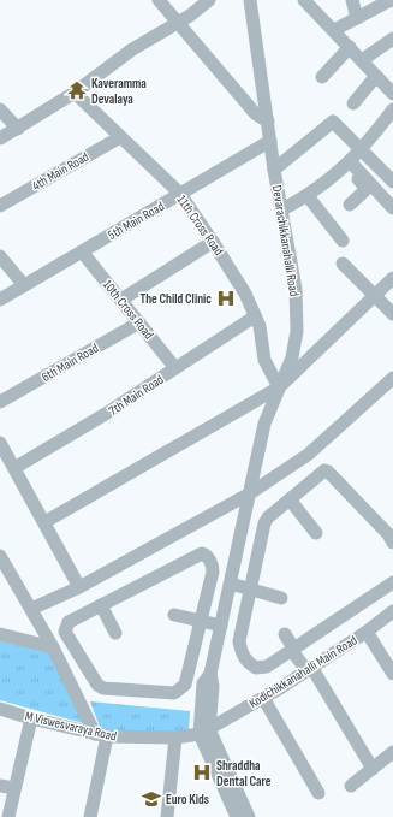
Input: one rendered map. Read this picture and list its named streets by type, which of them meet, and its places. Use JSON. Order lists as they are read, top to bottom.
{
  "streets": {
    "street": [
      "4th Main Road",
      "5th Main Road",
      "11th Cross Road",
      "Devarachikkanahalli Road",
      "10th Cross Road",
      "6th Main Road",
      "7th Main Road",
      "Kodichikkanahalli Main Road",
      "M Viswesvaraya Road"
    ]
  },
  "crossings": [
    ["4th Main Road", "11th Cross Road"],
    ["5th Main Road", "11th Cross Road"],
    ["5th Main Road", "Devarachikkanahalli Road"],
    ["5th Main Road", "10th Cross Road"],
    ["11th Cross Road", "Devarachikkanahalli Road"],
    ["11th Cross Road", "7th Main Road"],
    ["Devarachikkanahalli Road", "Kodichikkanahalli Main Road"],
    ["Devarachikkanahalli Road", "M Viswesvaraya Road"],
    ["10th Cross Road", "6th Main Road"],
    ["10th Cross Road", "7th Main Road"],
    ["Kodichikkanahalli Main Road", "M Viswesvaraya Road"]
  ],
  "places": {
    "temple": ["Kaveramma Devalaya"],
    "hospital": ["The Child Clinic", "Shraddha Dental Care"],
    "school or university": ["Euro Kids"]
  }
}
